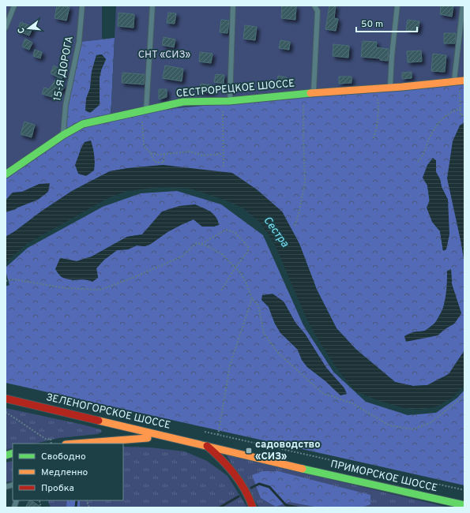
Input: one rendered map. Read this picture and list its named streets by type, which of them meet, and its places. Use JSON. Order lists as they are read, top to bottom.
{
  "streets": {
    "main road": ["СЕСТРОРЕЦКОЕ ШОССЕ", "ЗЕЛЕНОГОРСКОЕ ШОССЕ", "ПРИМОРСКОЕ ШОССЕ"],
    "lane": ["15-Я ДОРОГА"]
  },
  "crossings": [
    ["15-Я ДОРОГА", "СЕСТРОРЕЦКОЕ ШОССЕ"],
    ["ЗЕЛЕНОГОРСКОЕ ШОССЕ", "ПРИМОРСКОЕ ШОССЕ"]
  ],
  "water": ["Сестра"],
  "parks": ["СНТ «СИЗ»"],
  "places": {
    "transit": ["садоводство «СИЗ»"]
  },
  "legend": ["Свободно", "Медленно", "Пробка"],
  "scale_bar": "50 m",
  "north": "left"
}
